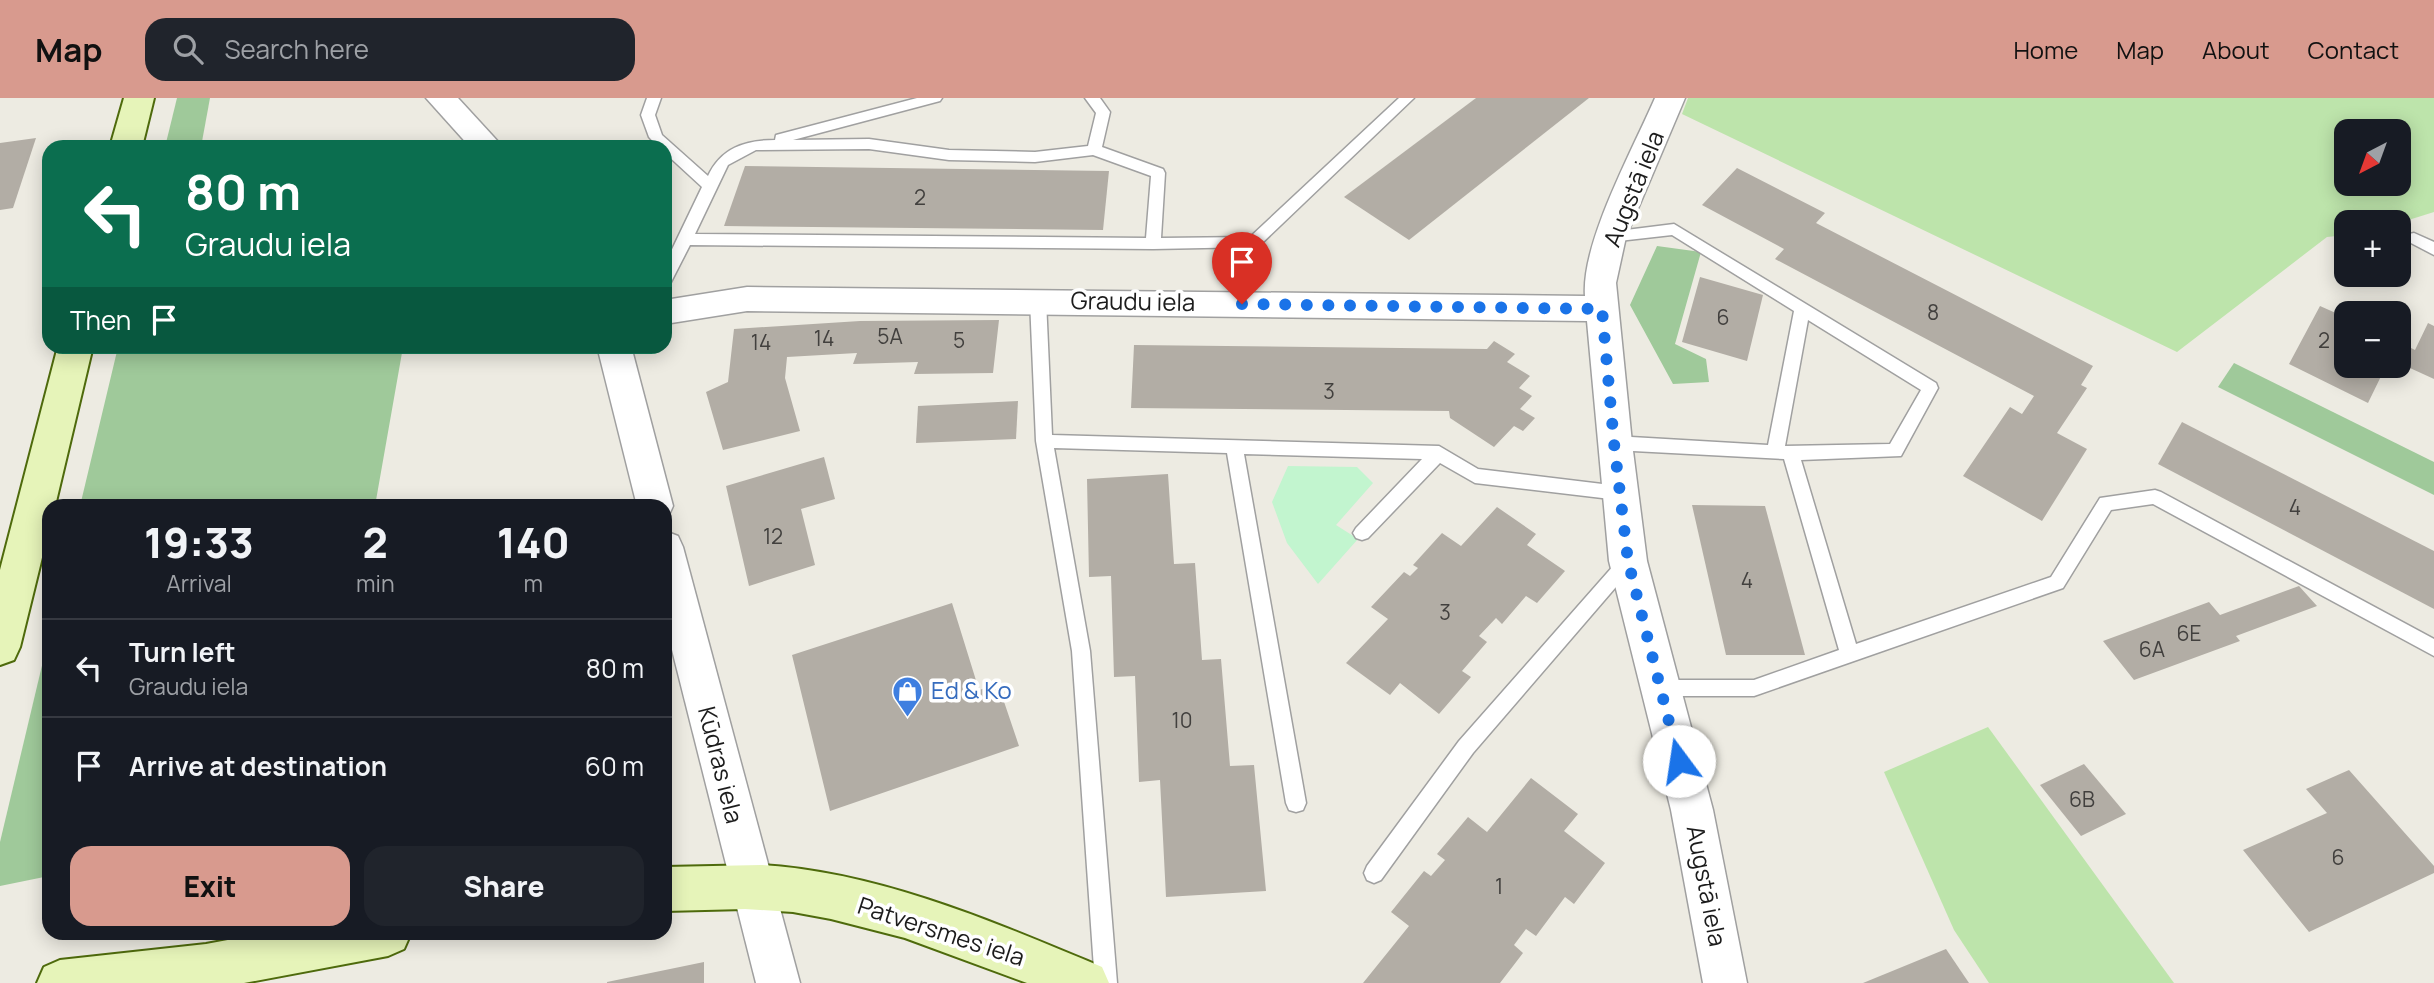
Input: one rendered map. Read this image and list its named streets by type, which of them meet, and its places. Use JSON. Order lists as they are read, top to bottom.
{
  "streets": {
    "street": [
      "Augstā iela",
      "Graudu iela",
      "Kūdras iela",
      "Patversmes iela"
    ]
  },
  "crossings": [
    ["Augstā iela", "Graudu iela"],
    ["Kūdras iela", "Patversmes iela"]
  ],
  "places": {
    "shop": ["Ed & Ko"]
  },
  "house_numbers": [
    "2",
    "8",
    "6",
    "5A",
    "14",
    "5",
    "2",
    "14",
    "3",
    "4",
    "12",
    "4",
    "3",
    "6E",
    "6A",
    "10",
    "6B",
    "6",
    "1"
  ],
  "north": "bottom left",
  "page": {
    "header": "Map",
    "search": "Search here",
    "nav": [
      "Home",
      "Map",
      "About",
      "Contact"
    ],
    "map_buttons": ["+", "−"],
    "turn": ["80 m", "Graudu iela"],
    "then": "Then",
    "eta": [
      "19:33",
      "Arrival",
      "2",
      "min",
      "140",
      "m"
    ],
    "list": [
      {
        "name": "Turn left",
        "note": "Graudu iela",
        "value": "80 m"
      },
      {
        "name": "Arrive at destination",
        "value": "60 m"
      }
    ],
    "buttons": ["Exit", "Share"]
  }
}
